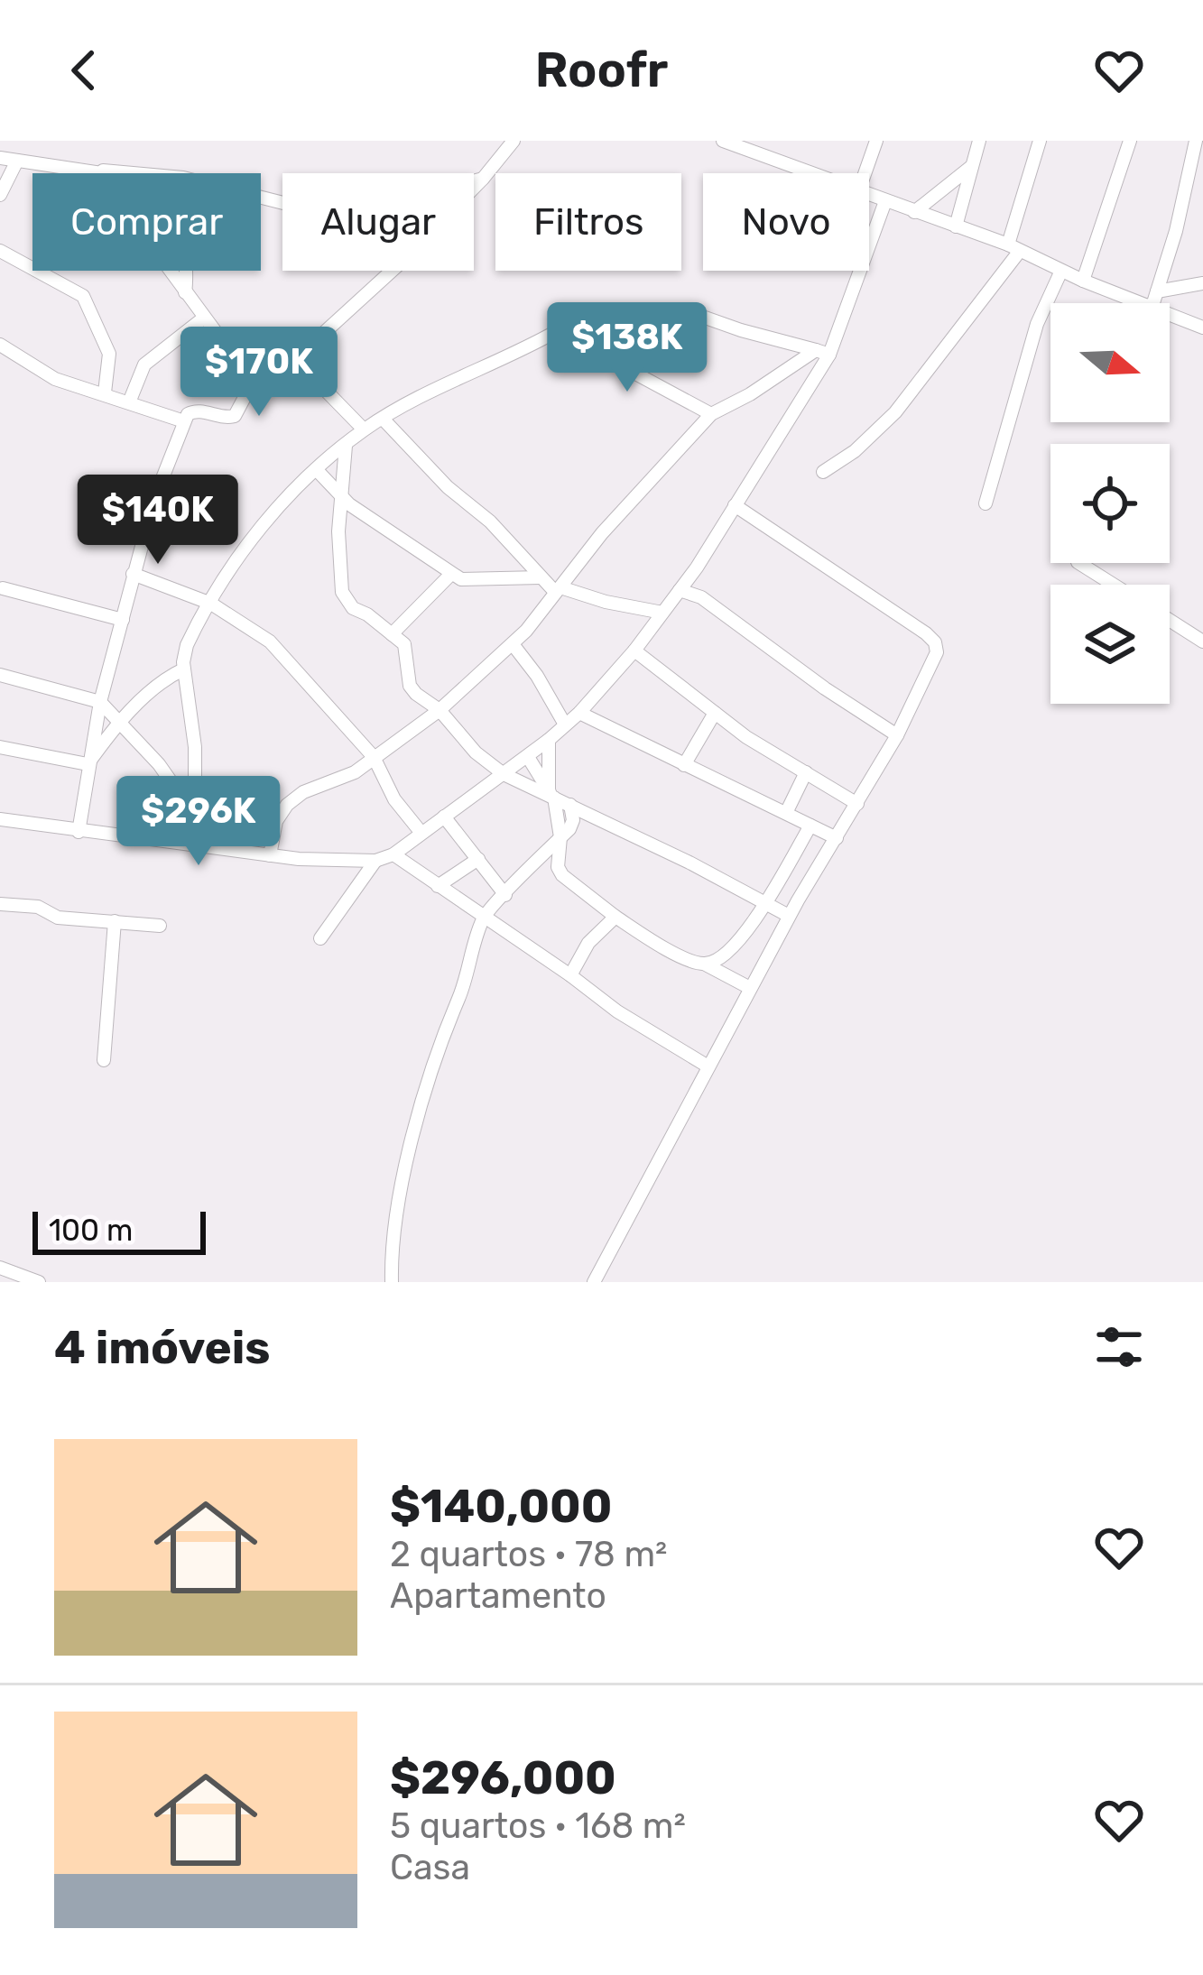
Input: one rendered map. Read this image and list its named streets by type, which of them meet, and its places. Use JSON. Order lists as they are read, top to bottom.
{
  "scale_bar": "100 m",
  "north": "right",
  "page": {
    "header": "Roofr",
    "chip": [
      "Comprar",
      "Alugar",
      "Filtros",
      "Novo"
    ],
    "price": [
      "$138K",
      "$170K",
      "$140K",
      "$296K"
    ],
    "scale": "100 m",
    "heading": "4 imóveis",
    "list": [
      {
        "name": "$140,000",
        "note": "2 quartos · 78 m² · Apartamento"
      },
      {
        "name": "$296,000",
        "note": "5 quartos · 168 m² · Casa"
      }
    ]
  }
}
